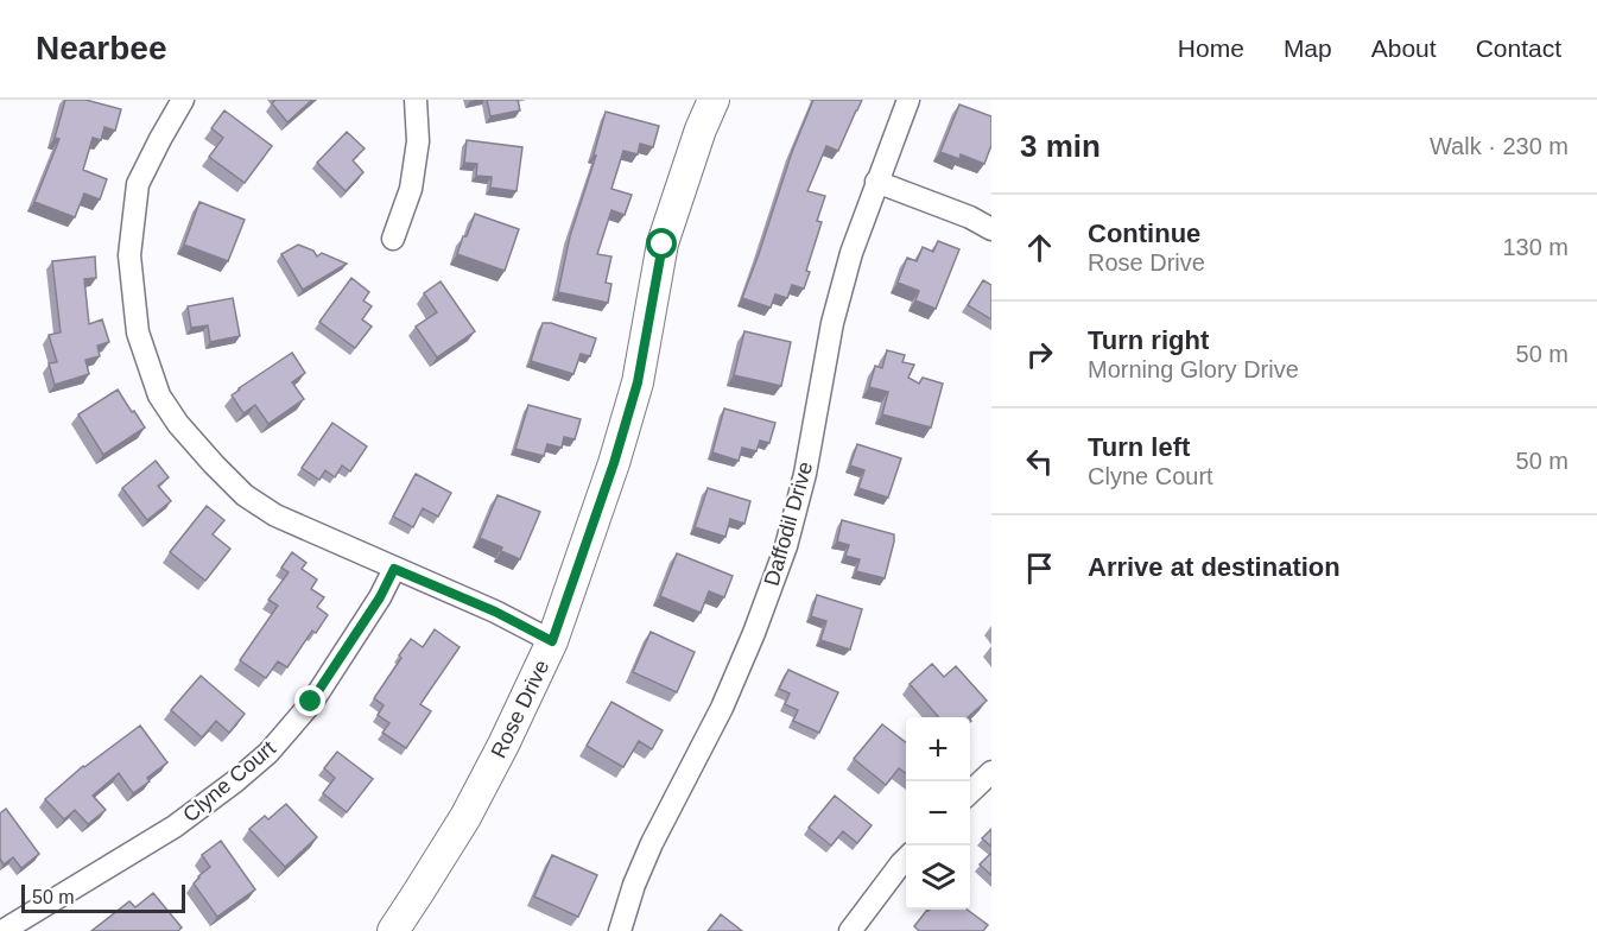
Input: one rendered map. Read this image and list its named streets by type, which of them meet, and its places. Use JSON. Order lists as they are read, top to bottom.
{
  "streets": {
    "main road": ["Rose Drive"],
    "street": ["Daffodil Drive", "Clyne Court"]
  },
  "scale_bar": "50 m",
  "page": {
    "header": "Nearbee",
    "nav": [
      "Home",
      "Map",
      "About",
      "Contact"
    ],
    "heading": ["3 min", "Walk · 230 m"],
    "list": [
      ["Continue", "Rose Drive", "130 m"],
      ["Turn right", "Morning Glory Drive", "50 m"],
      ["Turn left", "Clyne Court", "50 m"],
      "Arrive at destination"
    ],
    "map_buttons": ["+", "−"],
    "scale": "50 m"
  }
}
